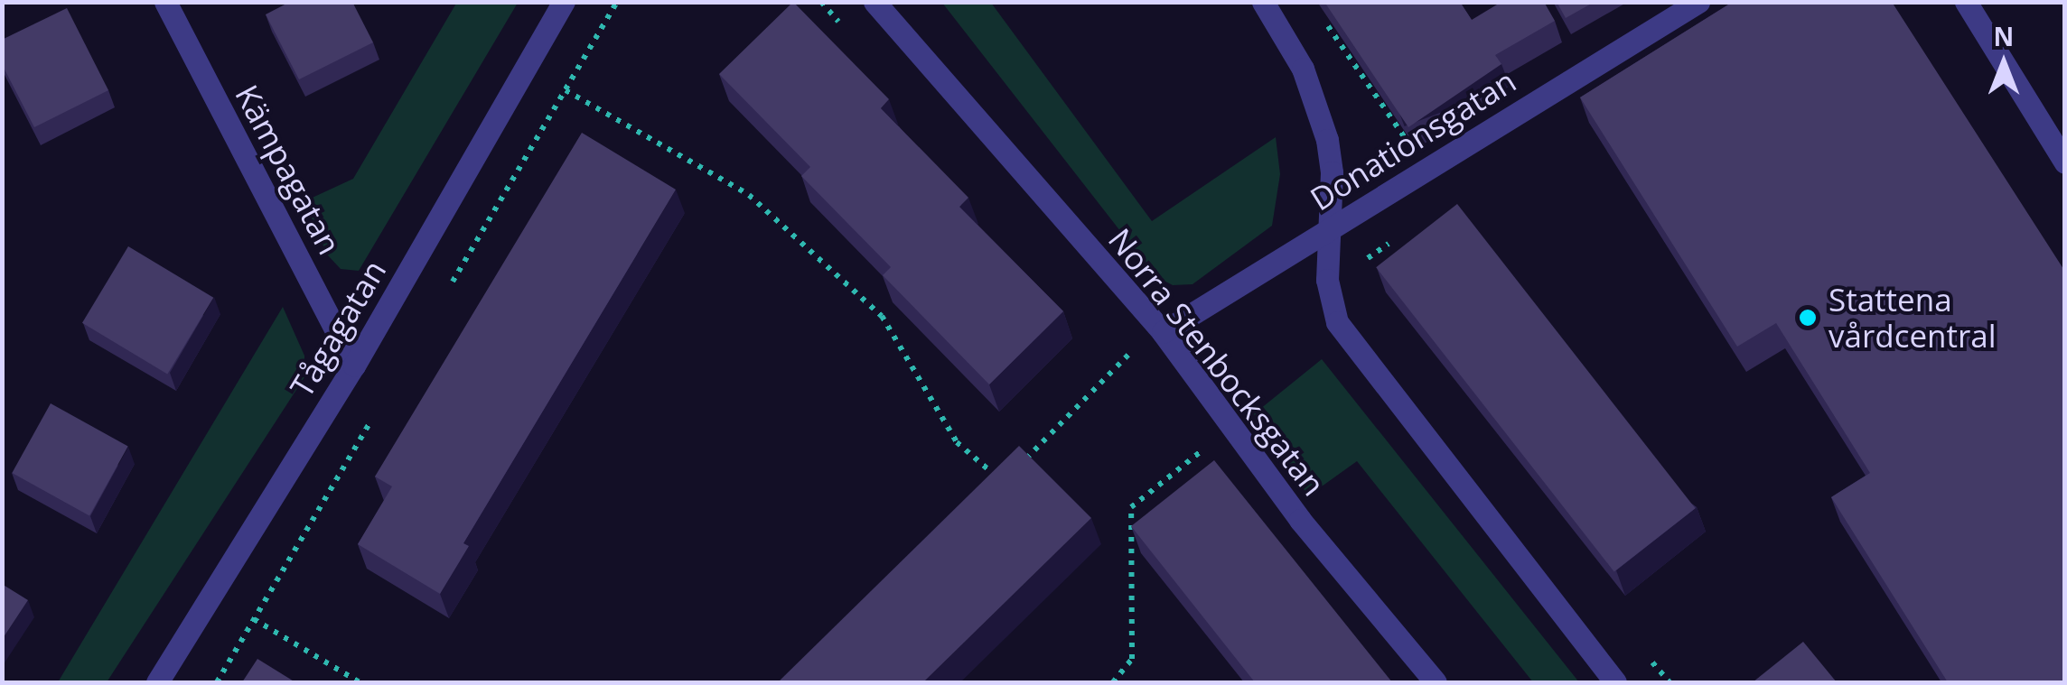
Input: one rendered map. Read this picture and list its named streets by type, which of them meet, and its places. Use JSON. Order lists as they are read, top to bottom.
{
  "streets": {
    "street": [
      "Donationsgatan",
      "Kämpagatan",
      "Tågagatan",
      "Norra Stenbocksgatan"
    ]
  },
  "crossings": [
    ["Donationsgatan", "Norra Stenbocksgatan"],
    ["Kämpagatan", "Tågagatan"]
  ],
  "places": ["Stattena vårdcentral"],
  "north": "top"
}
